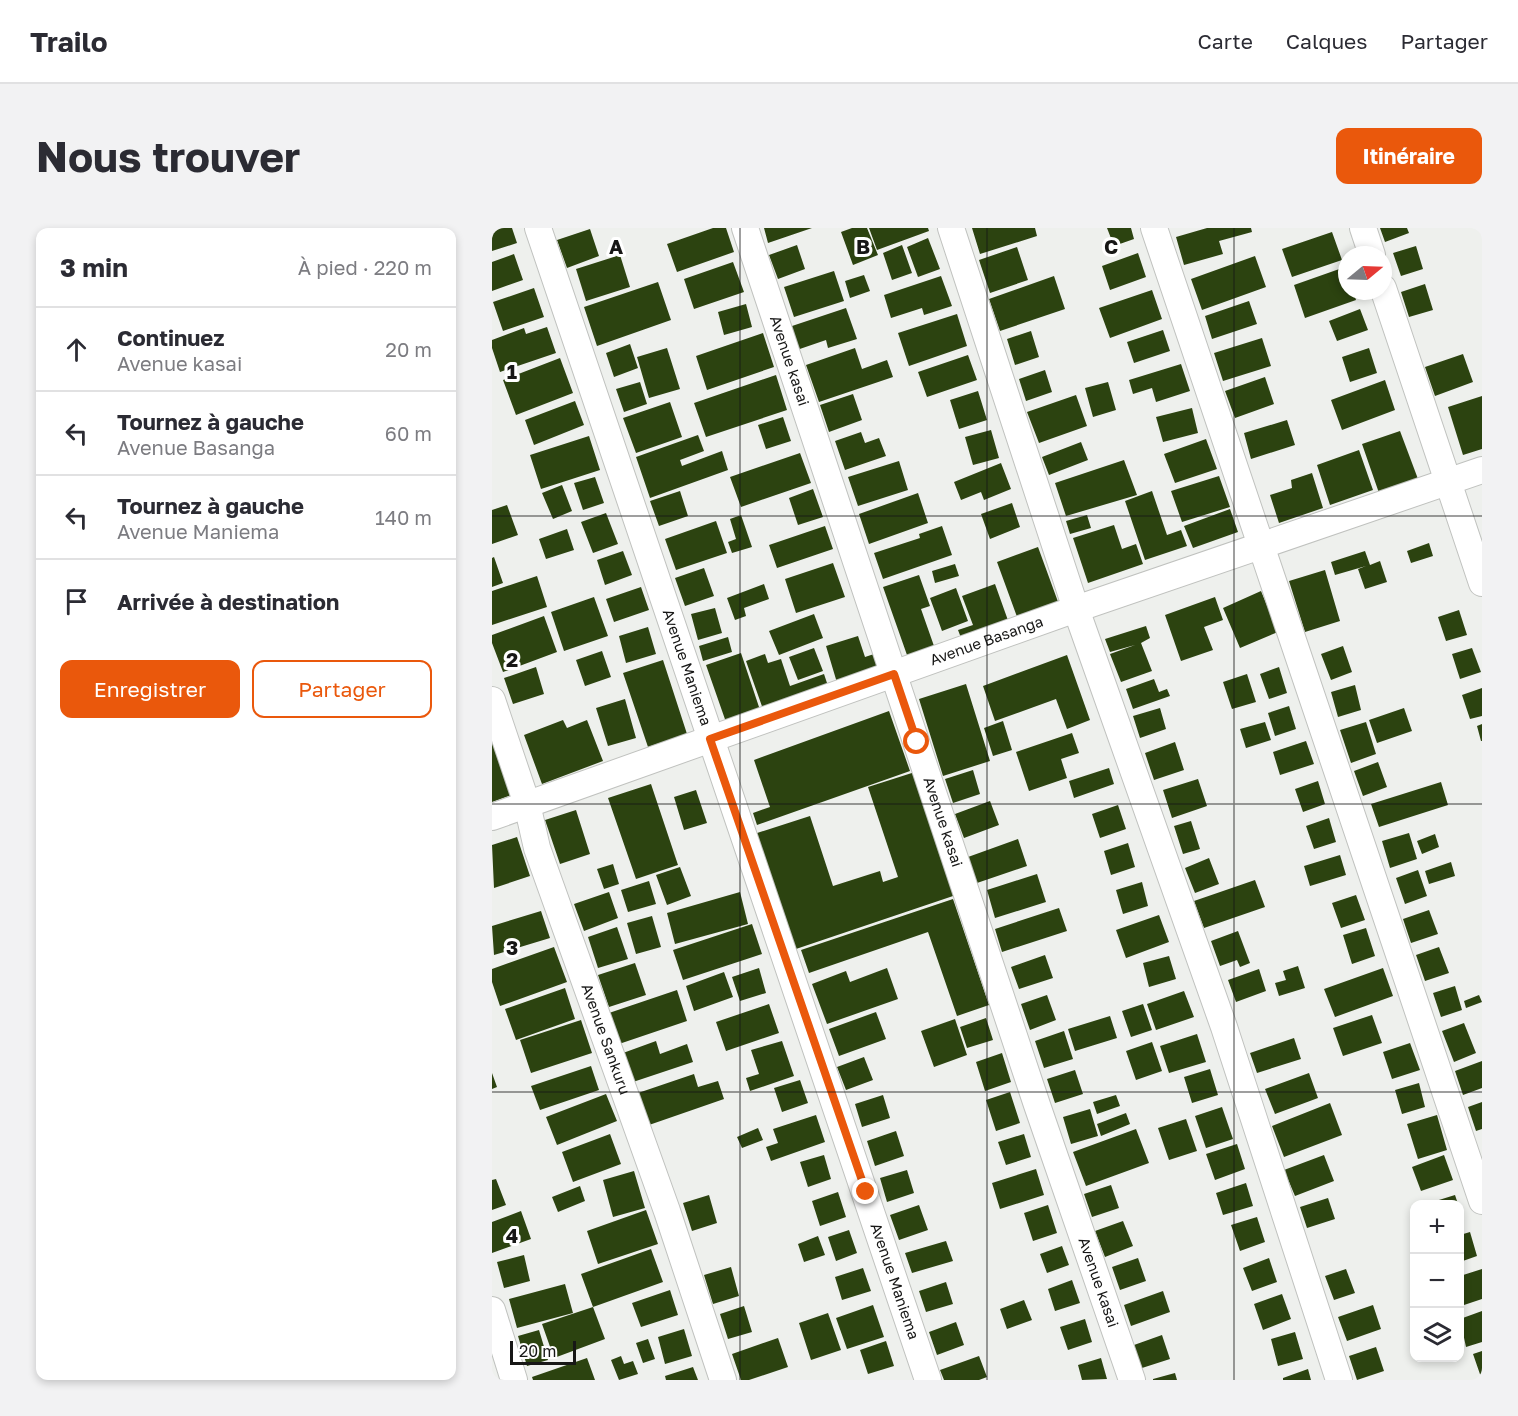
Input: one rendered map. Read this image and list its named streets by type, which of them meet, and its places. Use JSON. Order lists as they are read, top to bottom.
{
  "streets": {
    "street": [
      "Avenue kasai",
      "Avenue Basanga",
      "Avenue Maniema",
      "Avenue Sankuru"
    ]
  },
  "crossings": [
    ["Avenue kasai", "Avenue Basanga"],
    ["Avenue Basanga", "Avenue Maniema"],
    ["Avenue Basanga", "Avenue Sankuru"]
  ],
  "scale_bar": "20 m",
  "north": "right",
  "page": {
    "header": "Trailo",
    "nav": ["Carte", "Calques", "Partager"],
    "buttons": [
      "Itinéraire",
      ["Enregistrer", "Partager"]
    ],
    "title": "Nous trouver",
    "heading": ["3 min", "À pied · 220 m"],
    "list": [
      ["Continuez", "Avenue kasai", "20 m"],
      ["Tournez à gauche", "Avenue Basanga", "60 m"],
      ["Tournez à gauche", "Avenue Maniema", "140 m"],
      "Arrivée à destination"
    ],
    "map_buttons": ["+", "−"],
    "scale": "20 m"
  },
  "grid": {
    "columns": ["A", "B", "C"],
    "rows": [
      "1",
      "2",
      "3",
      "4"
    ]
  }
}
